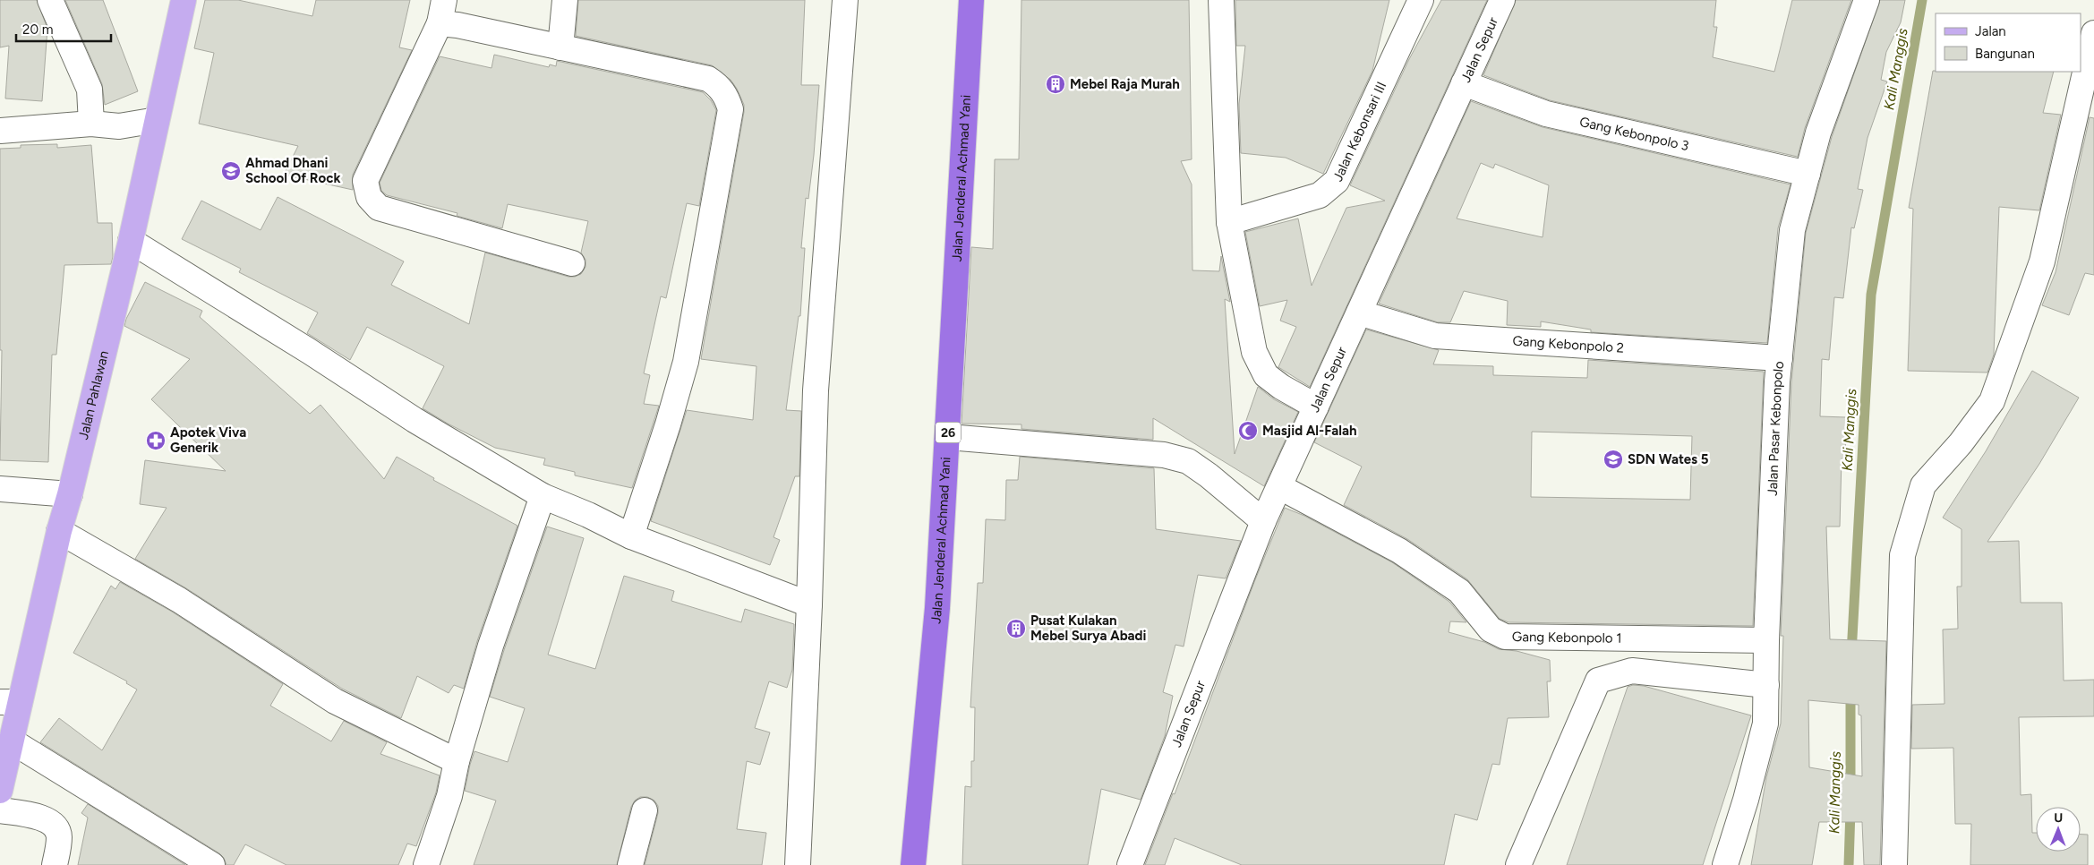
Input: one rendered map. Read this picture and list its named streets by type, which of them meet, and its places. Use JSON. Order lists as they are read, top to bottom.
{
  "streets": {
    "highway": ["Jalan Jenderal Achmad Yani", "26"],
    "main road": ["Jalan Pahlawan"],
    "street": [
      "Jalan Sepur",
      "Jalan Kebonsari III",
      "Gang Kebonpolo 3",
      "Gang Kebonpolo 2",
      "Jalan Pasar Kebonpolo",
      "Gang Kebonpolo 1"
    ]
  },
  "crossings": [
    ["Jalan Sepur", "Gang Kebonpolo 3"],
    ["Jalan Sepur", "Gang Kebonpolo 2"],
    ["Jalan Sepur", "Gang Kebonpolo 1"],
    ["Gang Kebonpolo 3", "Jalan Pasar Kebonpolo"],
    ["Gang Kebonpolo 2", "Jalan Pasar Kebonpolo"],
    ["Jalan Pasar Kebonpolo", "Gang Kebonpolo 1"]
  ],
  "water": ["Kali Manggis"],
  "places": {
    "building": ["Mebel Raja Murah", "Pusat Kulakan Mebel Surya Abadi"],
    "school or university": ["Ahmad Dhani School Of Rock", "SDN Wates 5"],
    "mosque": ["Masjid Al-Falah"],
    "pharmacy": ["Apotek Viva Generik"]
  },
  "legend": ["Jalan", "Bangunan"],
  "scale_bar": "20 m",
  "north": "top"
}
